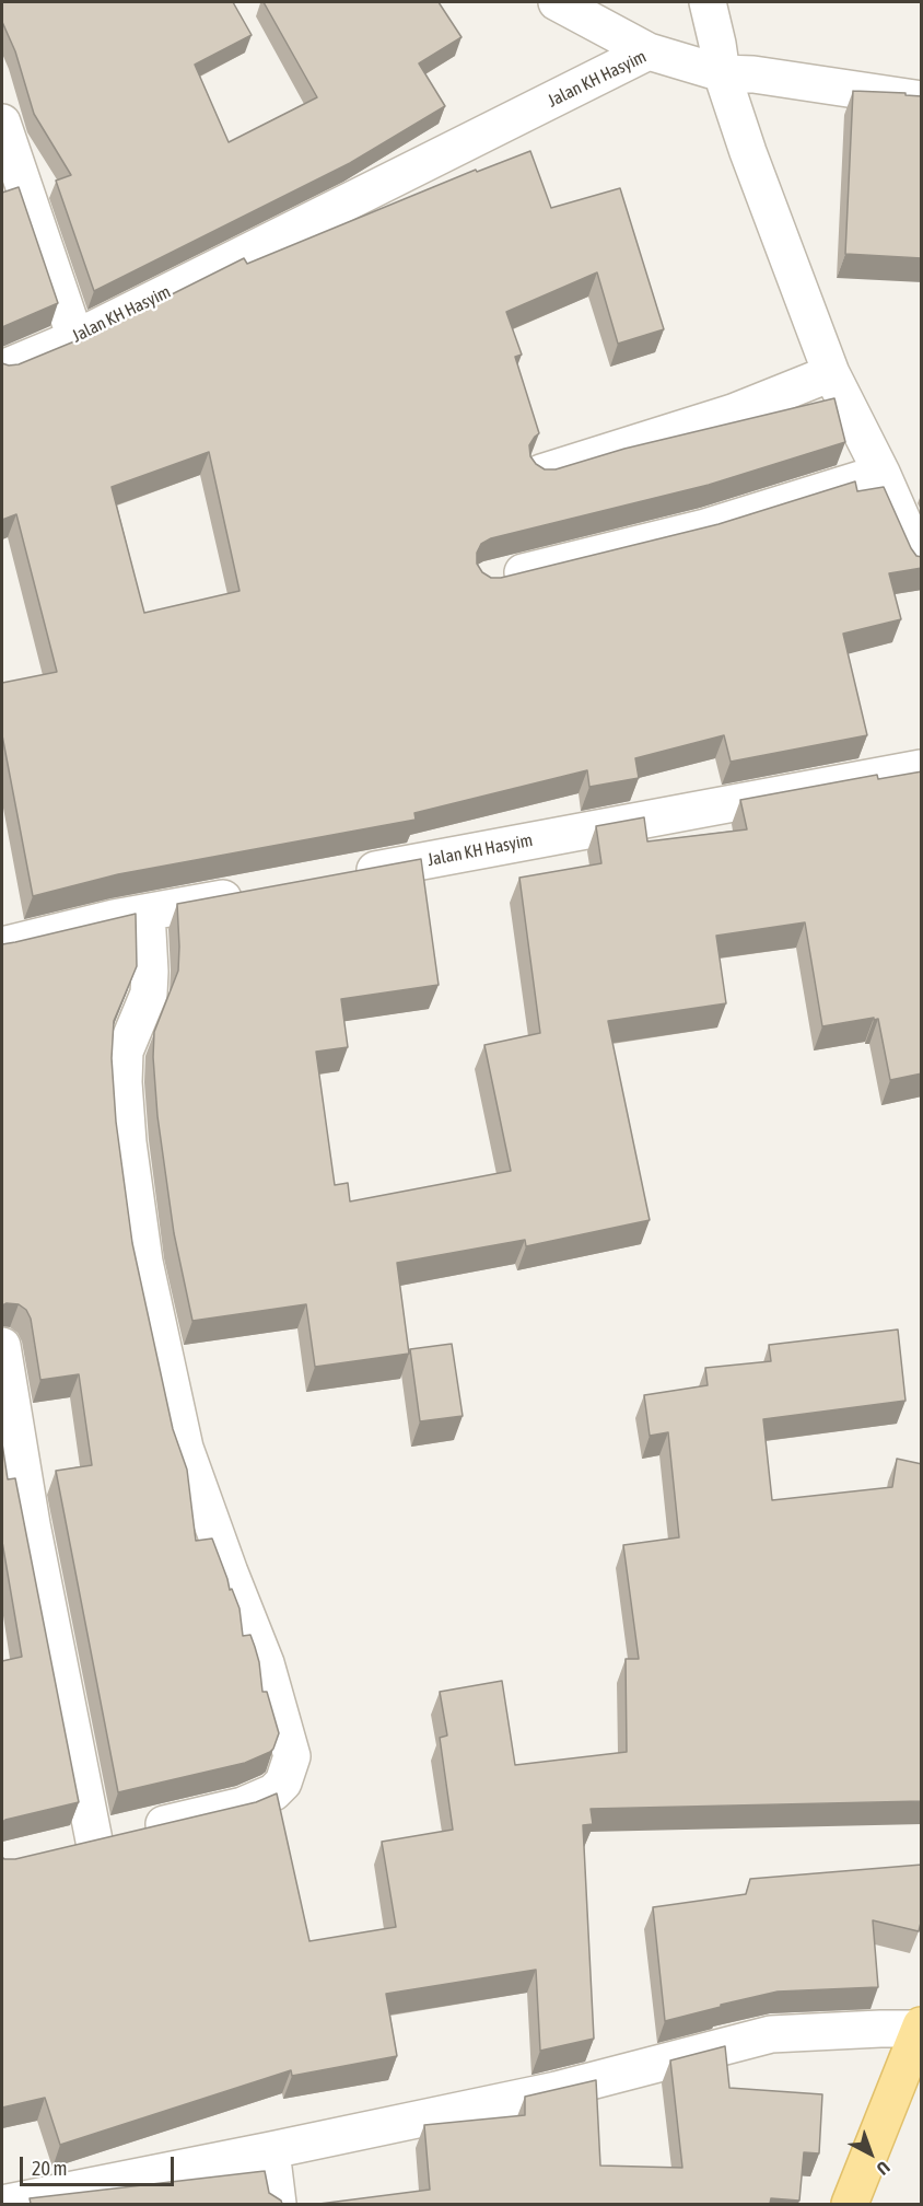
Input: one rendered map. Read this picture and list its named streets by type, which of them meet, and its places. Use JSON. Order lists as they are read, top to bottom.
{
  "streets": {
    "street": ["Jalan KH Hasyim"]
  },
  "scale_bar": "20 m",
  "north": "bottom right"
}
